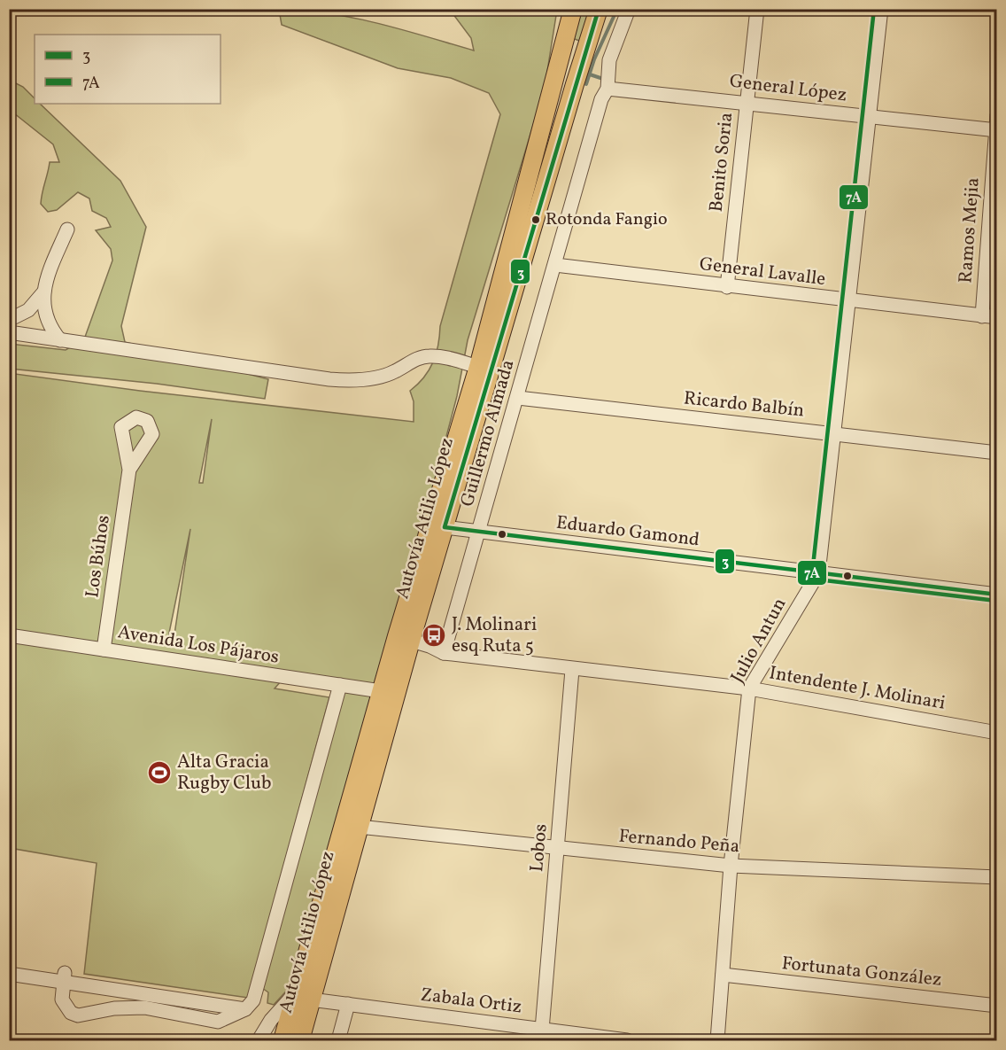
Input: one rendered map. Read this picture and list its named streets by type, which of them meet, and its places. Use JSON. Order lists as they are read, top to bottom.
{
  "streets": {
    "main road": ["Autovía Atilio López"],
    "street": [
      "General López",
      "Benito Soria",
      "Ramos Mejia",
      "General Lavalle",
      "Ricardo Balbín",
      "Guillermo Almada",
      "Eduardo Gamond",
      "Los Búhos",
      "Julio Antun",
      "Avenida Los Pájaros",
      "Intendente J. Molinari",
      "Fernando Peña",
      "Lobos",
      "Fortunata González",
      "Zabala Ortiz"
    ]
  },
  "crossings": [
    ["General López", "Benito Soria"],
    ["General López", "Ramos Mejia"],
    ["General López", "Guillermo Almada"],
    ["General López", "Julio Antun"],
    ["Benito Soria", "General Lavalle"],
    ["Ramos Mejia", "General Lavalle"],
    ["General Lavalle", "Guillermo Almada"],
    ["General Lavalle", "Julio Antun"],
    ["Ricardo Balbín", "Guillermo Almada"],
    ["Ricardo Balbín", "Julio Antun"],
    ["Guillermo Almada", "Eduardo Gamond"],
    ["Guillermo Almada", "Intendente J. Molinari"],
    ["Autovía Atilio López", "Eduardo Gamond"],
    ["Autovía Atilio López", "Avenida Los Pájaros"],
    ["Autovía Atilio López", "Intendente J. Molinari"],
    ["Autovía Atilio López", "Fernando Peña"],
    ["Autovía Atilio López", "Zabala Ortiz"],
    ["Eduardo Gamond", "Julio Antun"],
    ["Los Búhos", "Avenida Los Pájaros"],
    ["Julio Antun", "Intendente J. Molinari"],
    ["Julio Antun", "Fernando Peña"],
    ["Julio Antun", "Fortunata González"],
    ["Intendente J. Molinari", "Lobos"],
    ["Fernando Peña", "Lobos"],
    ["Lobos", "Zabala Ortiz"]
  ],
  "places": {
    "other": ["Rotonda Fangio"],
    "bus stop": ["J. Molinari esq Ruta 5"],
    "sports": ["Alta Gracia Rugby Club"]
  },
  "lines": ["transit line 3", "transit line 7A"],
  "legend": ["3", "7A"]
}
